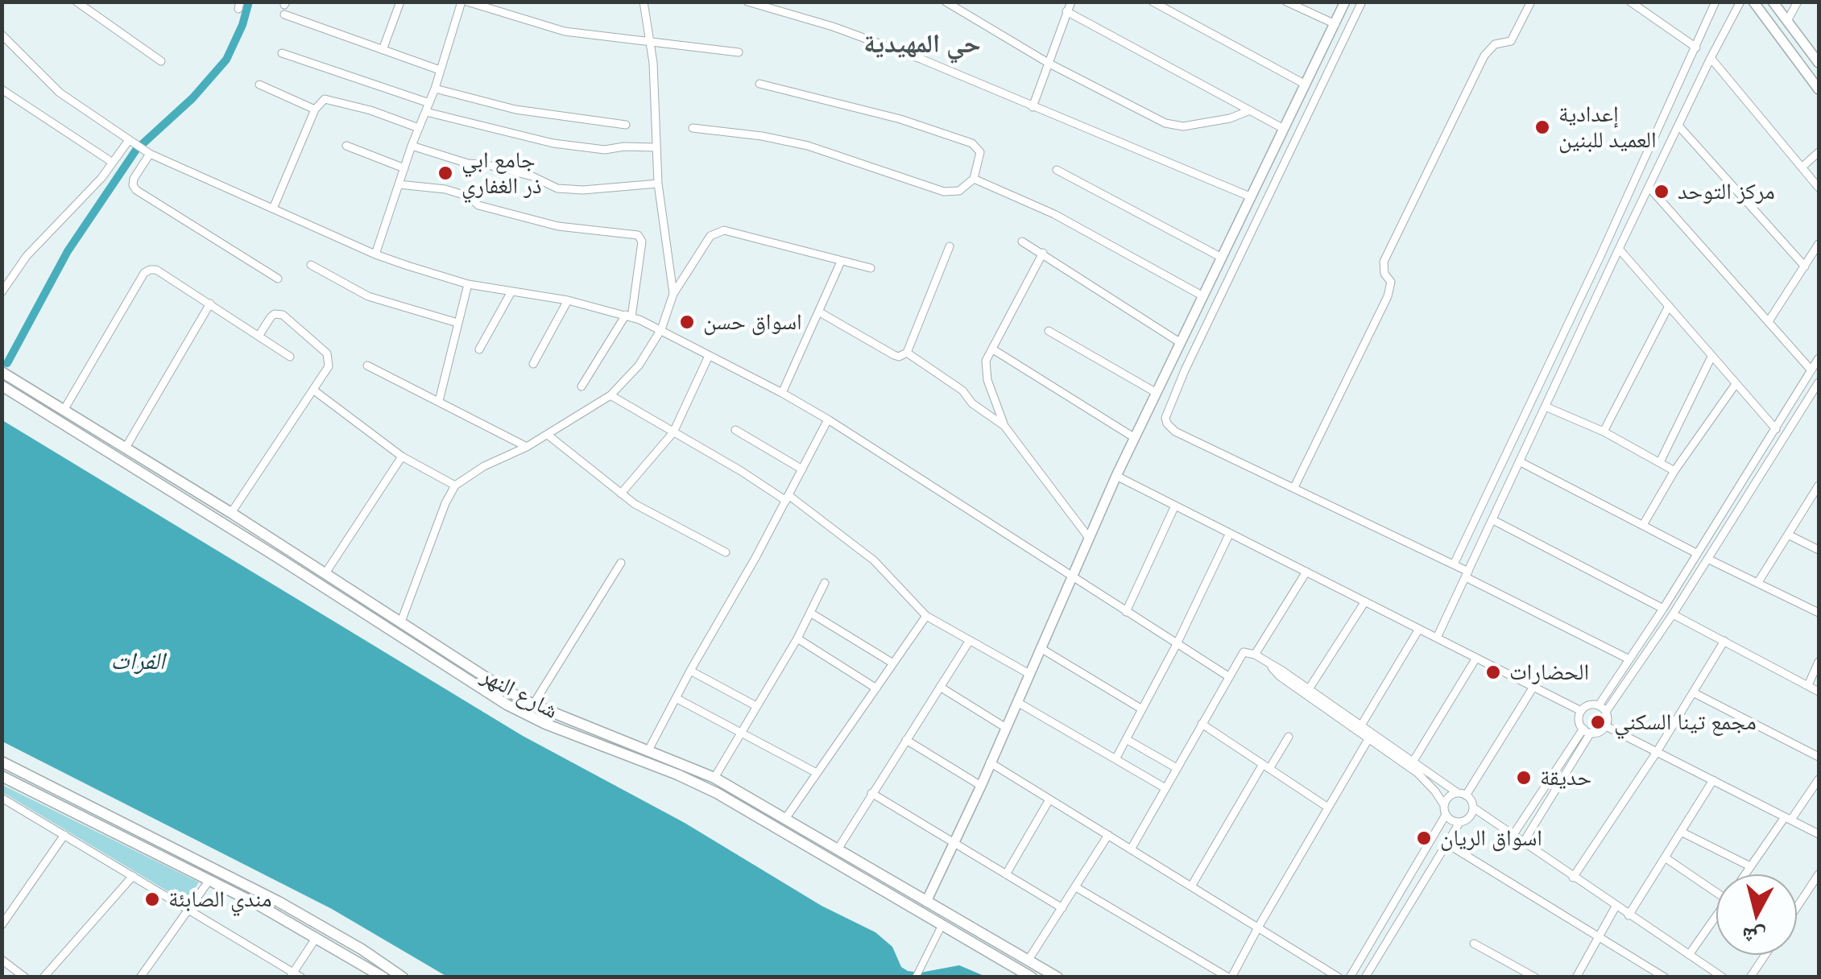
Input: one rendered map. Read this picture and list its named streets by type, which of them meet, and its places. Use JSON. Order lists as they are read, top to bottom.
{
  "streets": {
    "main road": ["شارع النهر"]
  },
  "districts": ["حي المهيدية"],
  "water": ["الفرات"],
  "places": [
    "إعدادية العميد للبنين",
    "جامع ابي ذر الغفاري",
    "مركز التوحد",
    "اسواق حسن",
    "الحضارات",
    "مجمع تينا السكني",
    "حديقة",
    "اسواق الريان",
    "مندي الصابئة"
  ],
  "north": "bottom"
}
